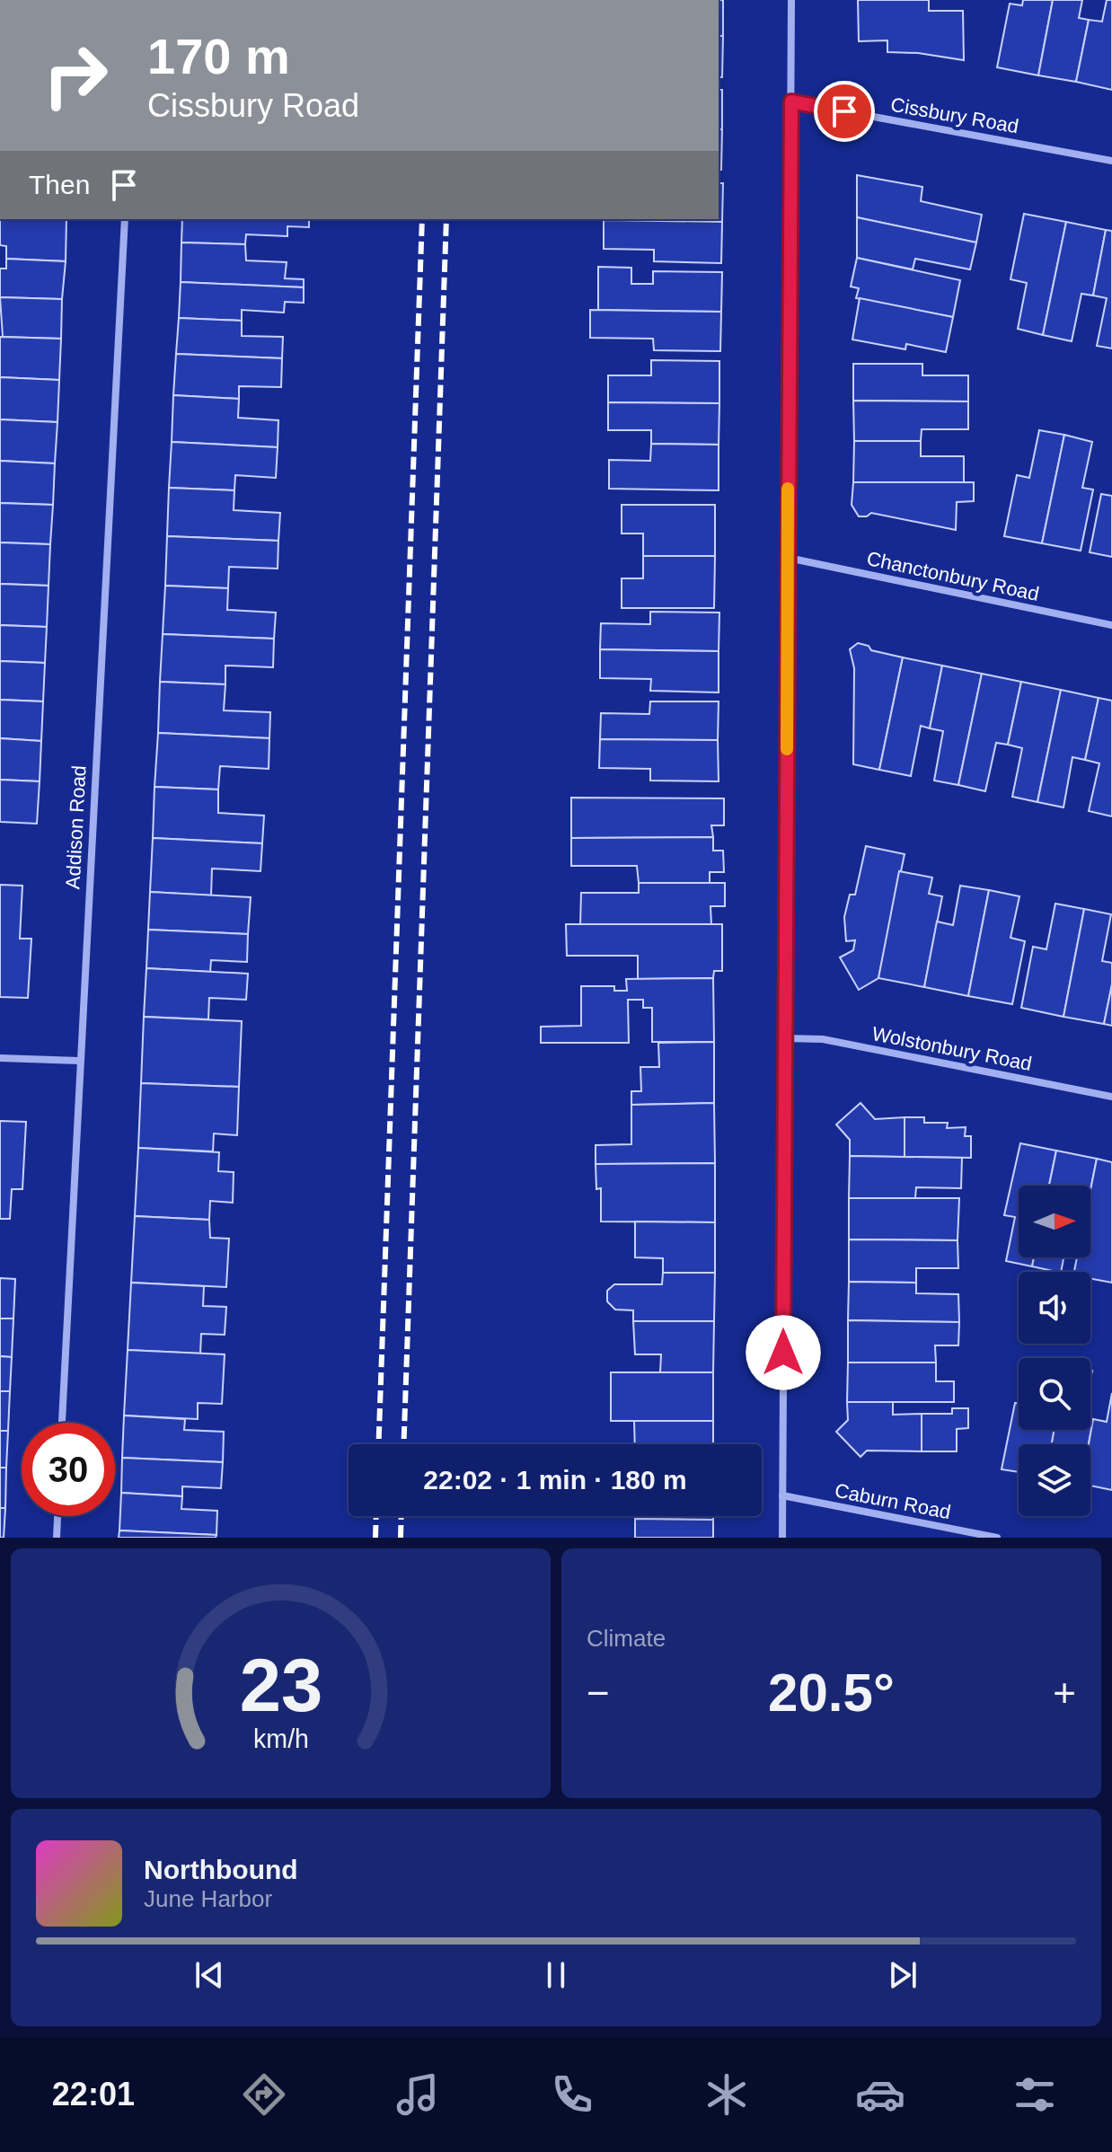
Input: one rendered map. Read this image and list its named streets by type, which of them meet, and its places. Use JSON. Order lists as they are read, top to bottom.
{
  "streets": {
    "street": [
      "Cissbury Road",
      "Chanctonbury Road",
      "Addison Road",
      "Wolstonbury Road",
      "Caburn Road"
    ]
  },
  "north": "right",
  "page": {
    "turn": ["170 m", "Cissbury Road"],
    "then": "Then",
    "limit": "30",
    "trip": "22:02 · 1 min · 180 m",
    "tile": "Climate",
    "heat": ["−", "20.5°", "+"],
    "song": ["Northbound", "June Harbor"],
    "tabs": "22:01",
    "gauge": ["23", "km/h"]
  }
}
